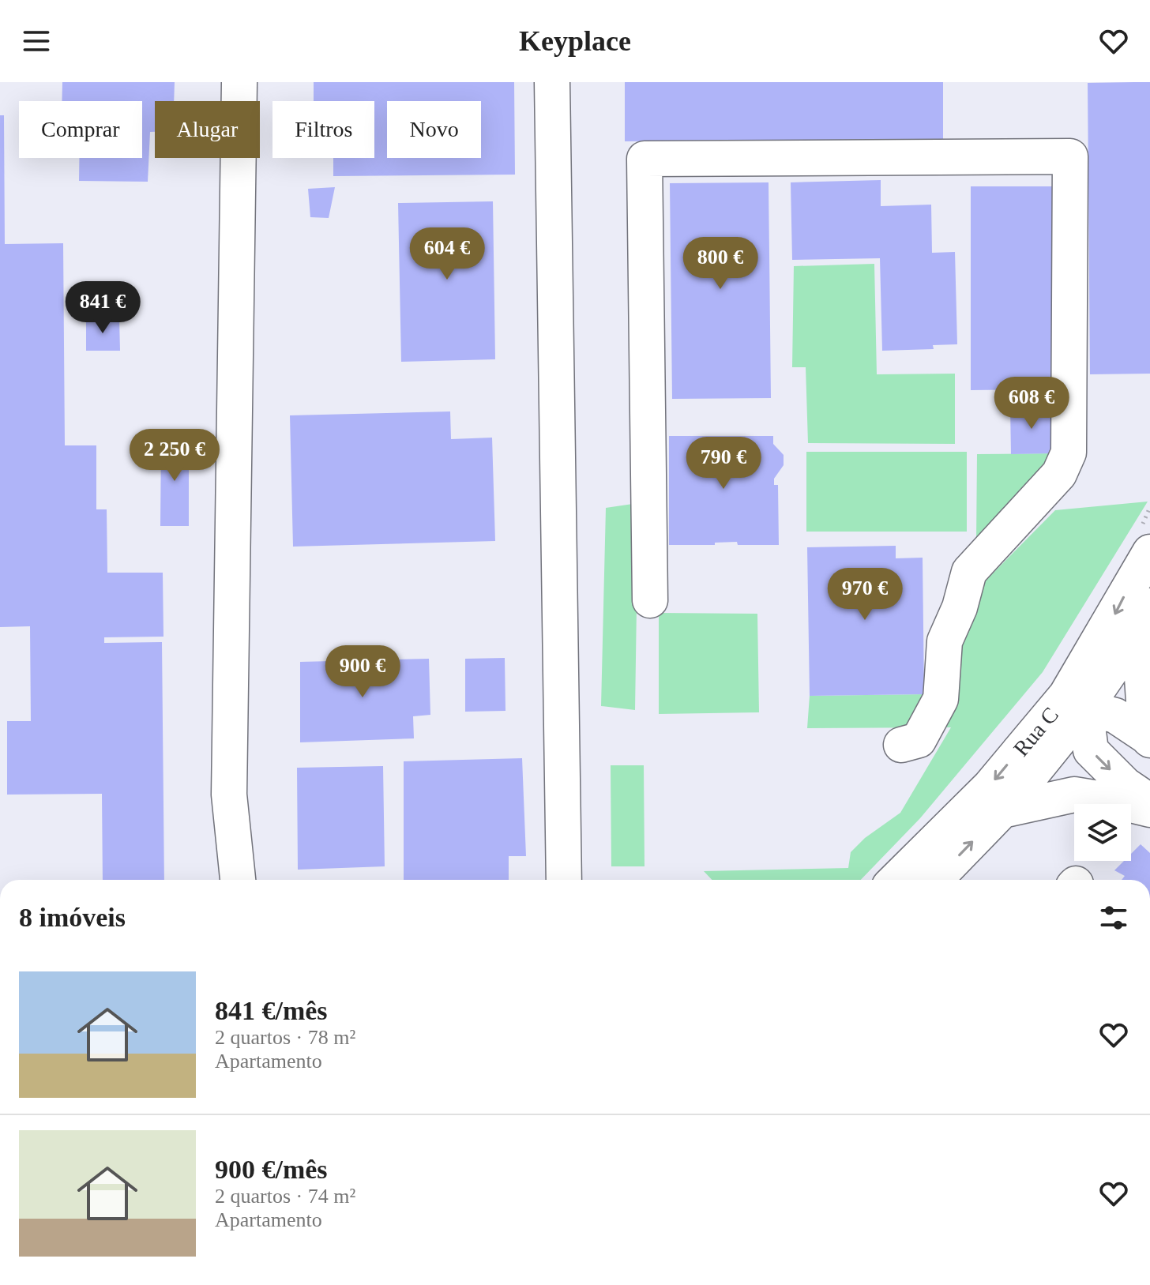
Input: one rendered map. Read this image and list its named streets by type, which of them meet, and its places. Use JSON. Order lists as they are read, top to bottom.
{
  "streets": {
    "street": ["Rua C"]
  },
  "page": {
    "header": "Keyplace",
    "chip": [
      "Comprar",
      "Alugar",
      "Filtros",
      "Novo"
    ],
    "price": [
      "604 €",
      "800 €",
      "841 €",
      "608 €",
      "2 250 €",
      "790 €",
      "970 €",
      "900 €"
    ],
    "heading": "8 imóveis",
    "list": [
      {
        "name": "841 €/mês",
        "note": "2 quartos · 78 m² · Apartamento"
      },
      {
        "name": "900 €/mês",
        "note": "2 quartos · 74 m² · Apartamento"
      }
    ]
  }
}
